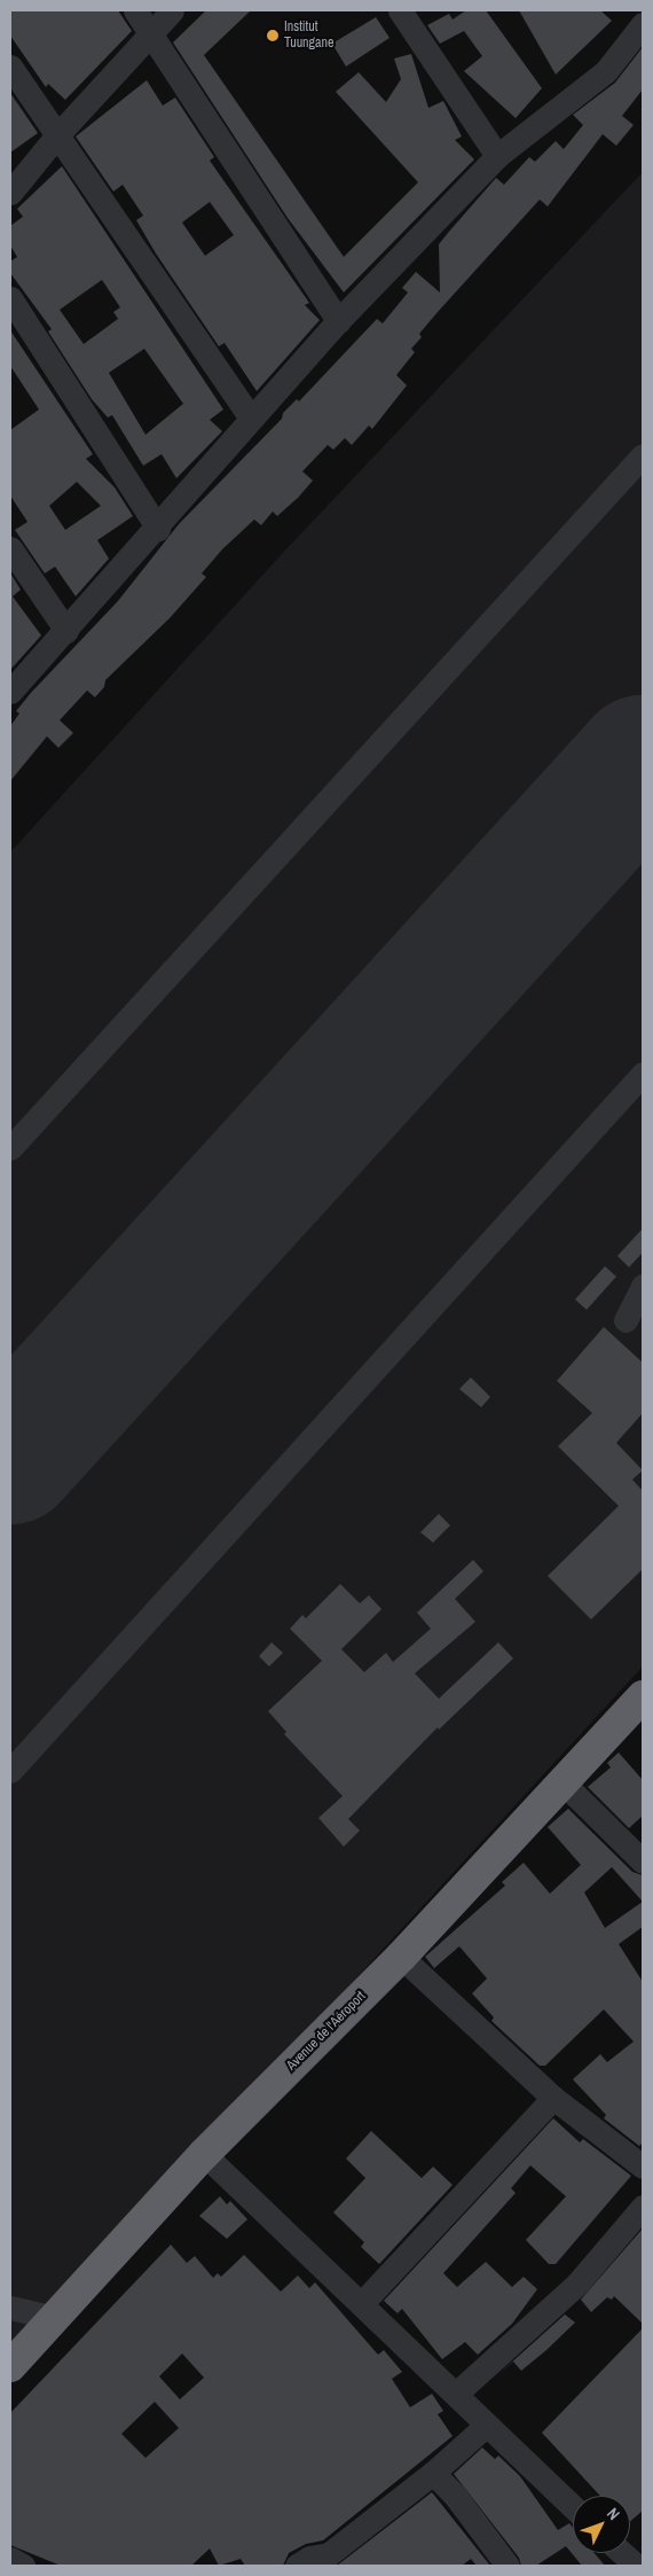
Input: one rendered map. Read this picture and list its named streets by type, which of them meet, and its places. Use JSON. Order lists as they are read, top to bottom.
{
  "streets": {
    "highway": ["Avenue de l'Aéroport"]
  },
  "places": ["Institut Tuungane"],
  "north": "top right"
}
